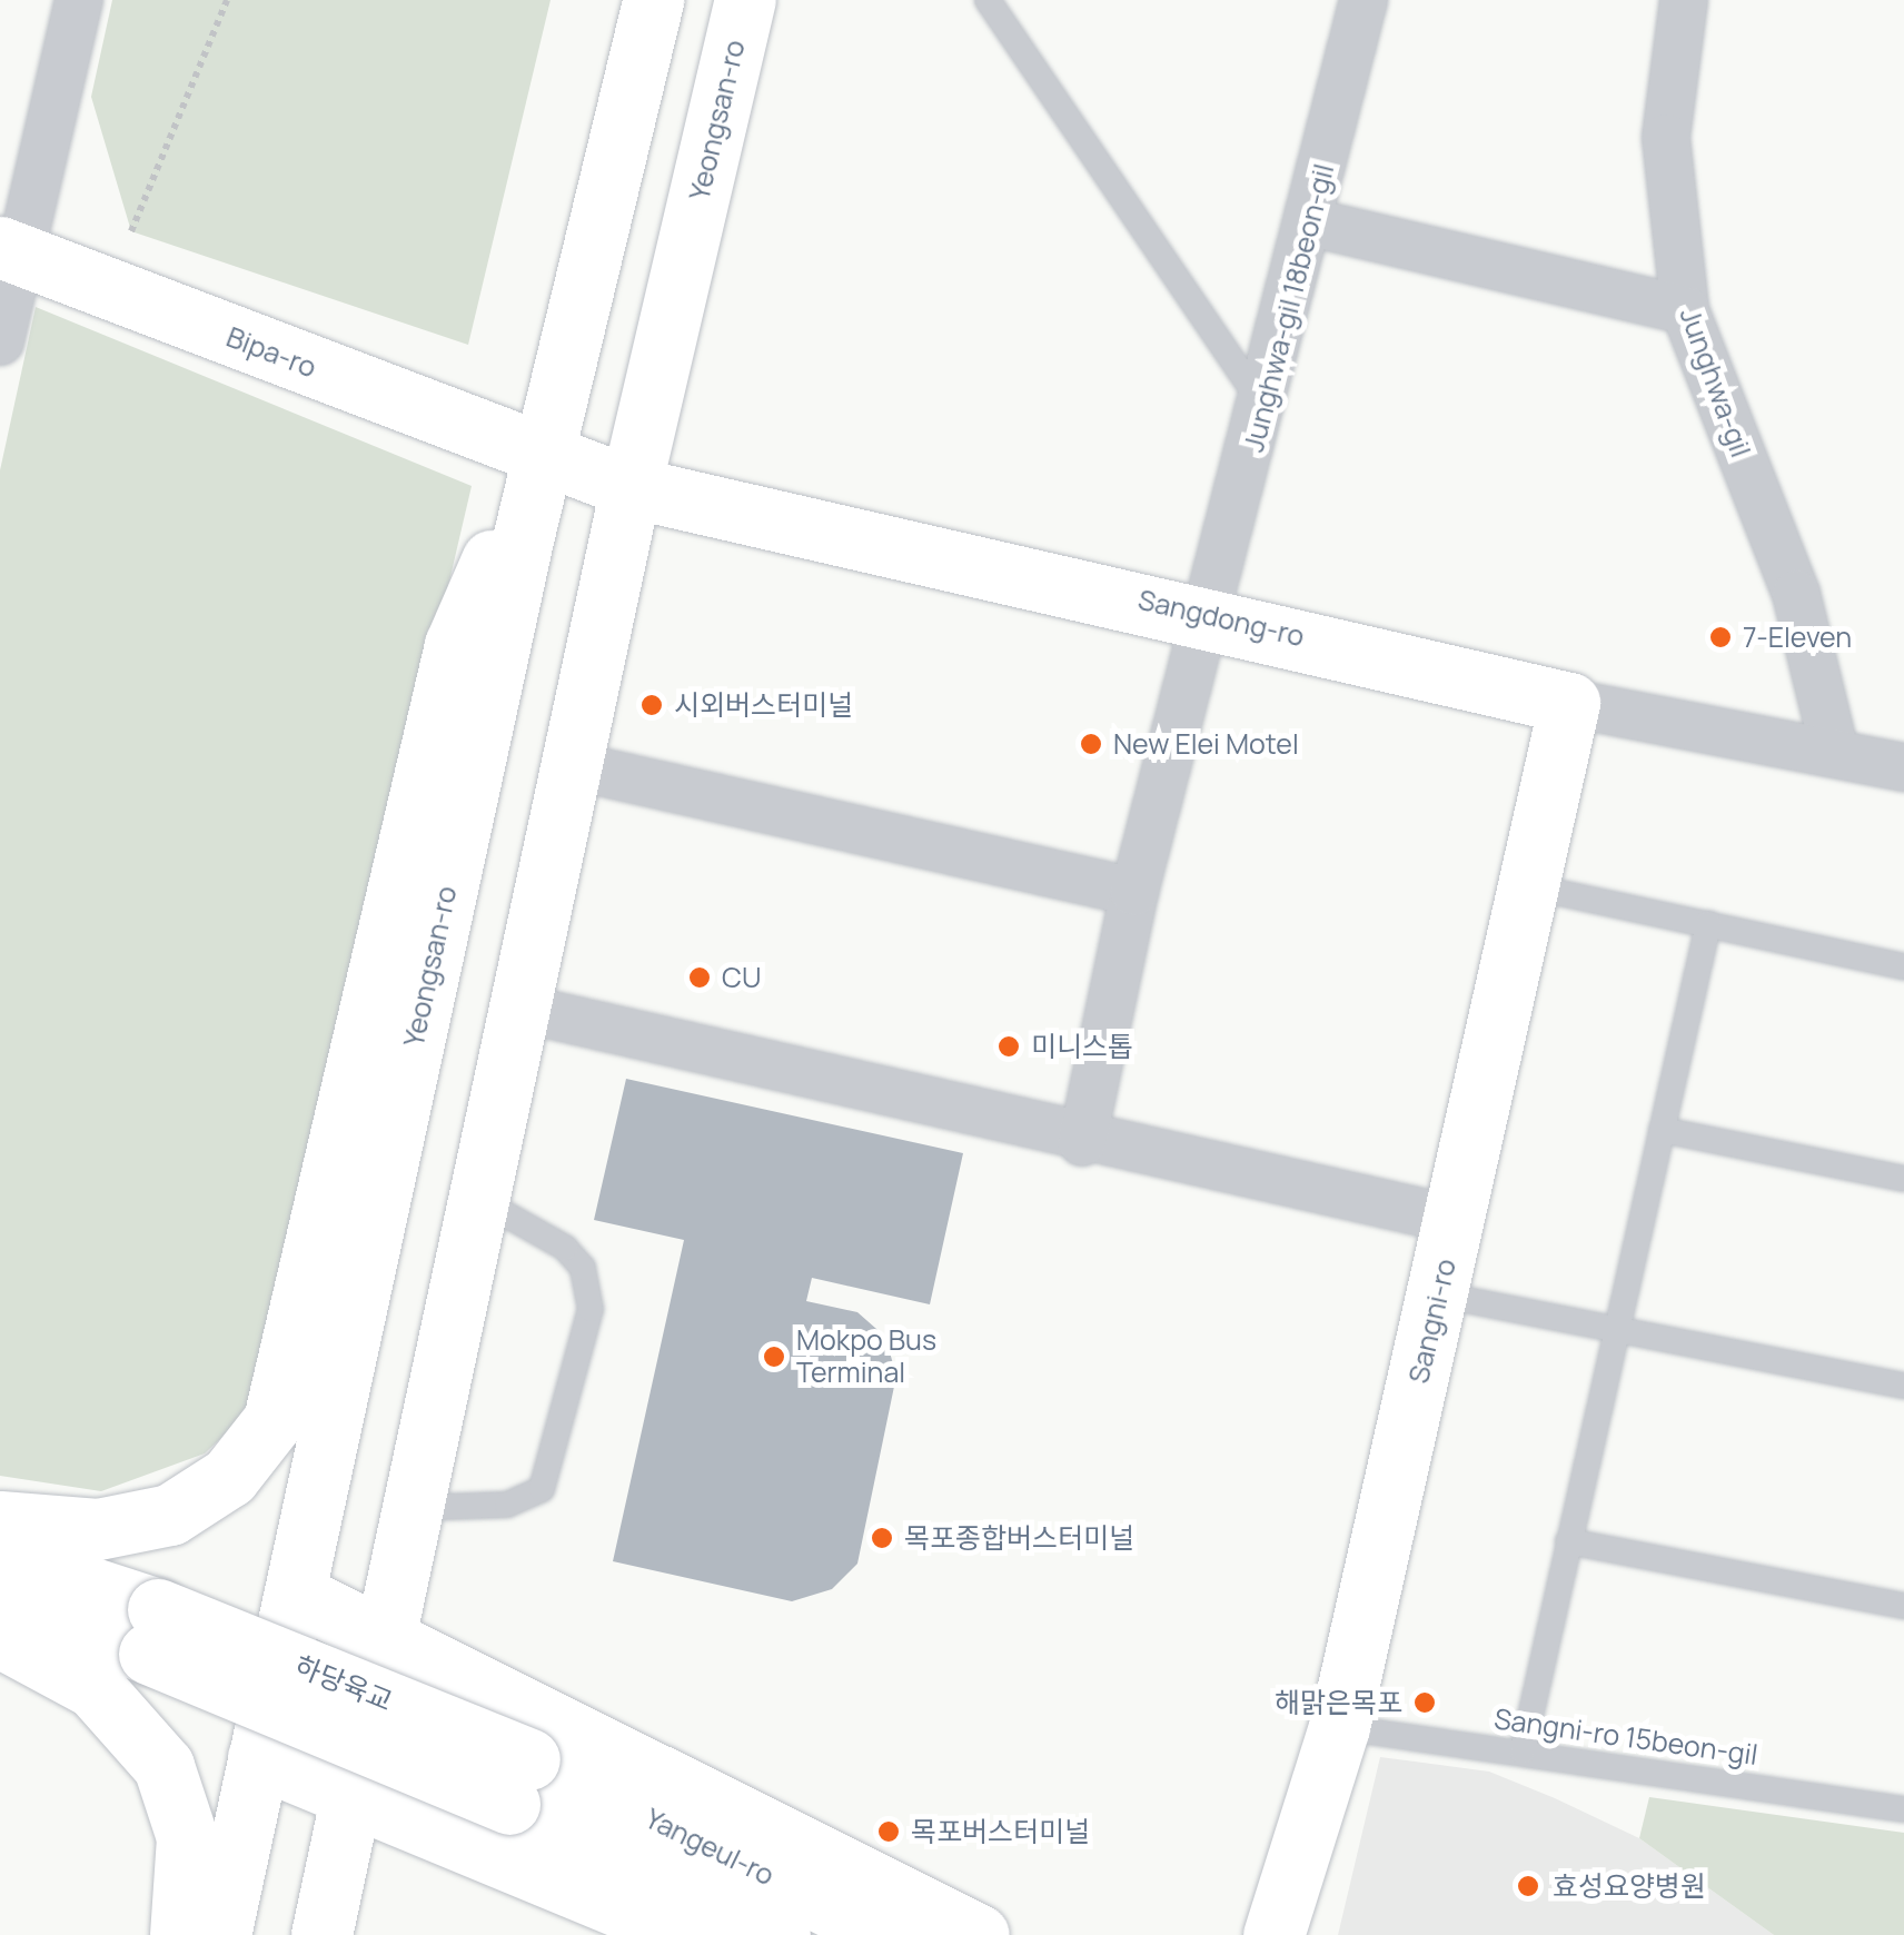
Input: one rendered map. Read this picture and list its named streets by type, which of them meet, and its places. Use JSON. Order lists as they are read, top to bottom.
{
  "streets": {
    "street": [
      "Yeongsan-ro",
      "Junghwa-gil 18beon-gil",
      "Bipa-ro",
      "Junghwa-gil",
      "Sangdong-ro",
      "Sangni-ro",
      "하당육교",
      "Yangeul-ro"
    ],
    "lane": ["Sangni-ro 15beon-gil"]
  },
  "crossings": [
    ["Yeongsan-ro", "Bipa-ro"],
    ["Yeongsan-ro", "Sangdong-ro"],
    ["Junghwa-gil 18beon-gil", "Sangdong-ro"],
    ["Bipa-ro", "Sangdong-ro"],
    ["Junghwa-gil", "Sangdong-ro"],
    ["Sangdong-ro", "Sangni-ro"],
    ["Sangni-ro", "Sangni-ro 15beon-gil"],
    ["하당육교", "Yangeul-ro"]
  ],
  "places": [
    "7-Eleven",
    "시외버스터미널",
    "New Elei Motel",
    "CU",
    "미니스톱",
    "Mokpo Bus Terminal",
    "목포종합버스터미널",
    "해맑은목포",
    "목포버스터미널",
    "효성요양병원"
  ]
}
